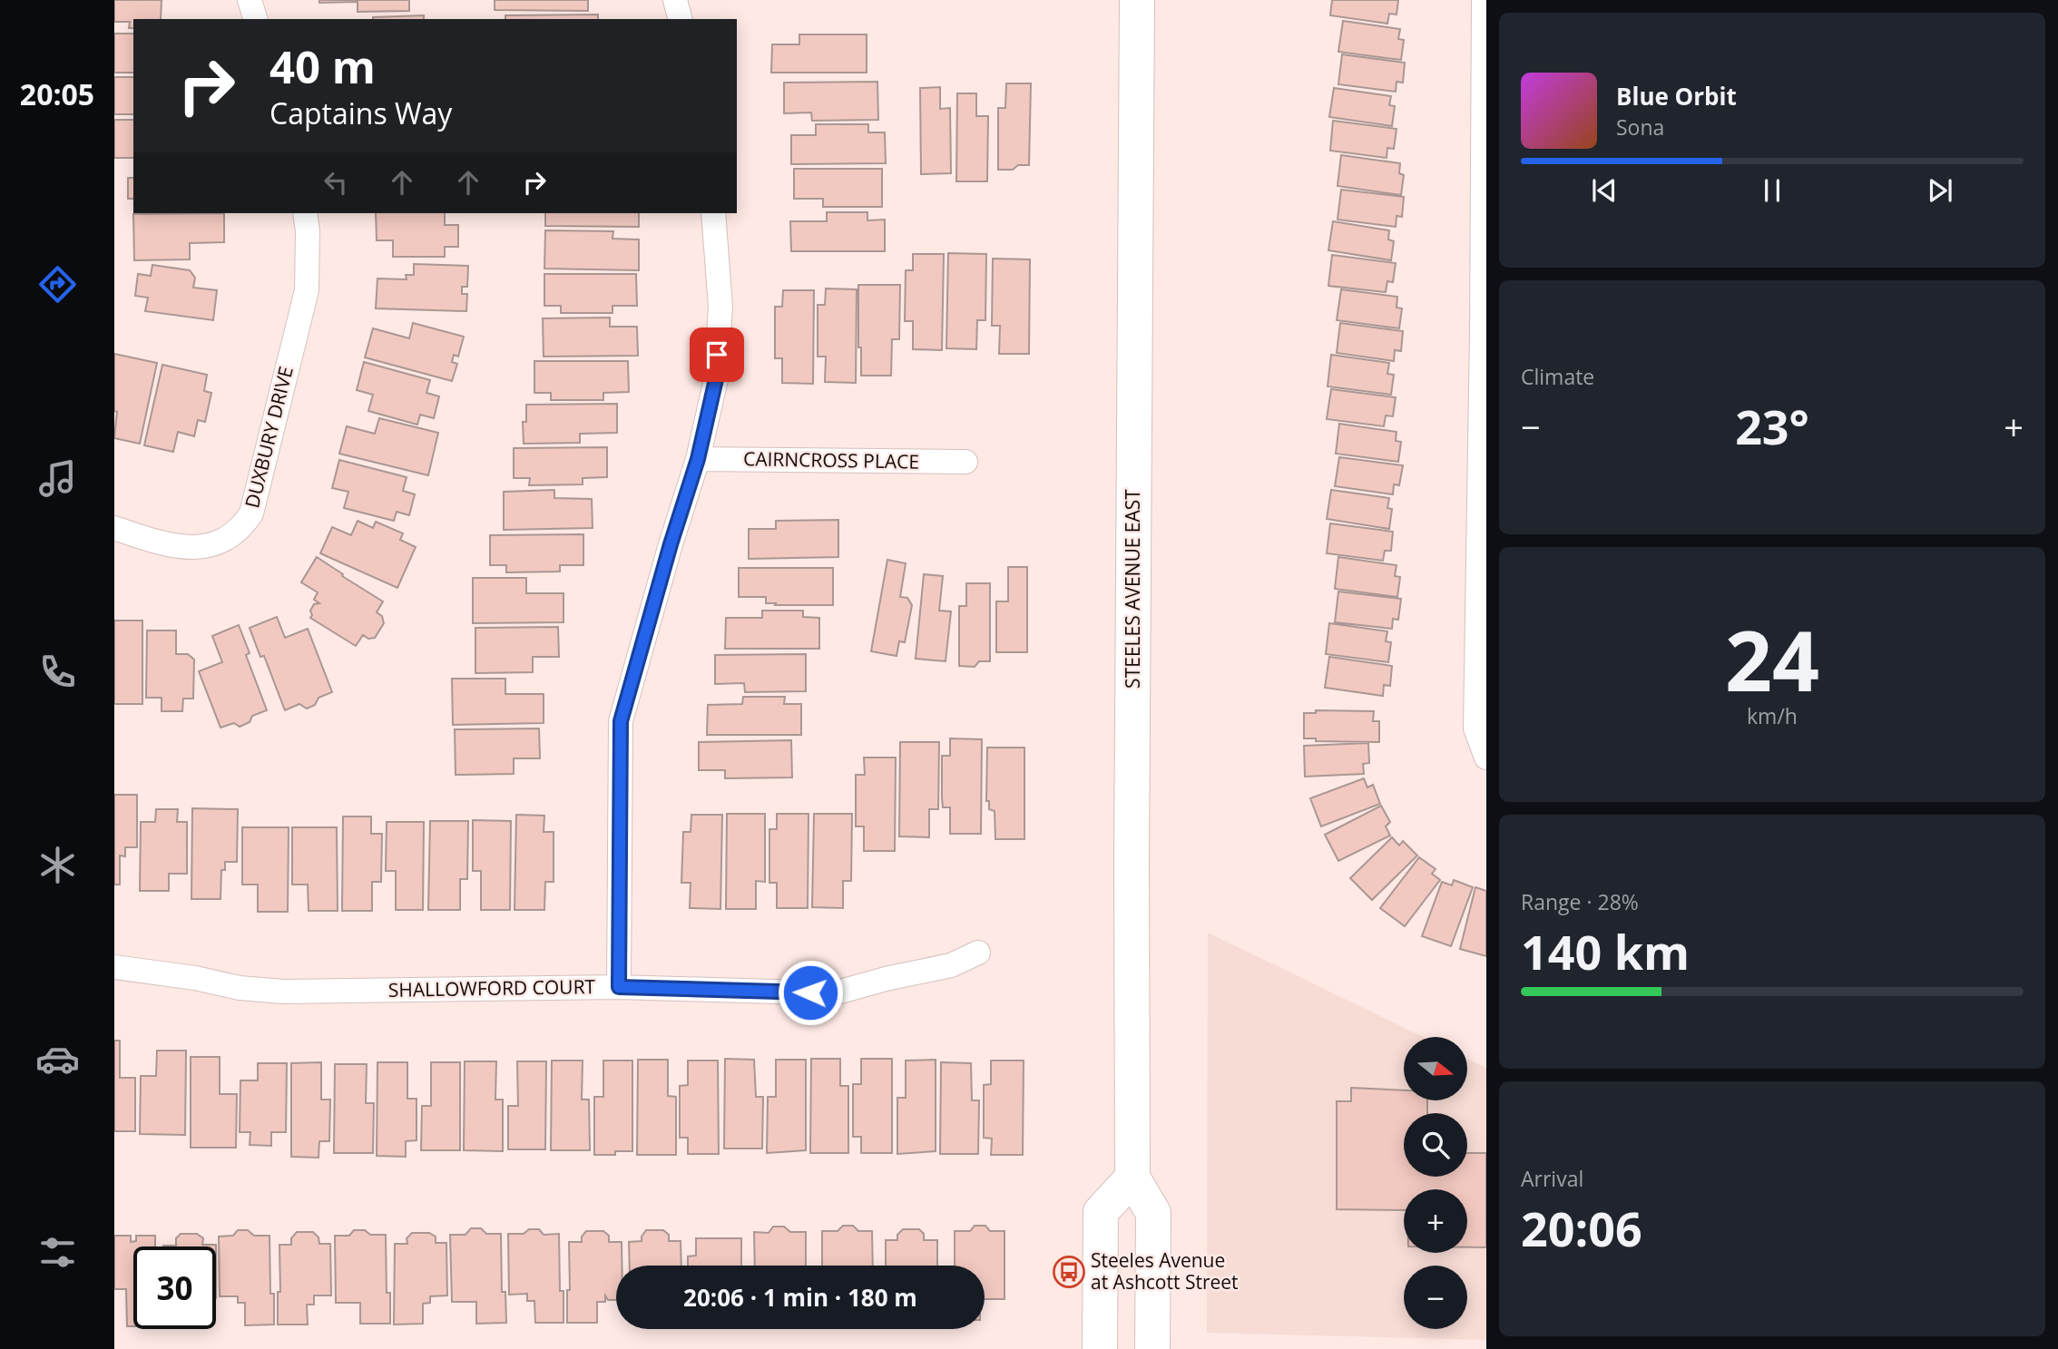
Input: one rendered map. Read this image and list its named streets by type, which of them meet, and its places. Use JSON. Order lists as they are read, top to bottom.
{
  "streets": {
    "main road": ["STEELES AVENUE EAST"],
    "street": ["DUXBURY DRIVE", "CAIRNCROSS PLACE", "SHALLOWFORD COURT"]
  },
  "places": {
    "bus stop": ["Steeles Avenue at Ashcott Street"]
  },
  "north": "right",
  "page": {
    "tabs": "20:05",
    "turn": ["40 m", "Captains Way"],
    "song": ["Blue Orbit", "Sona"],
    "tile": [
      "Climate",
      ["24", "km/h"],
      ["Range · 28%", "140 km"],
      ["Arrival", "20:06"]
    ],
    "heat": ["−", "23°", "+"],
    "map_buttons": ["+", "−"],
    "limit": "30",
    "trip": "20:06 · 1 min · 180 m"
  }
}
